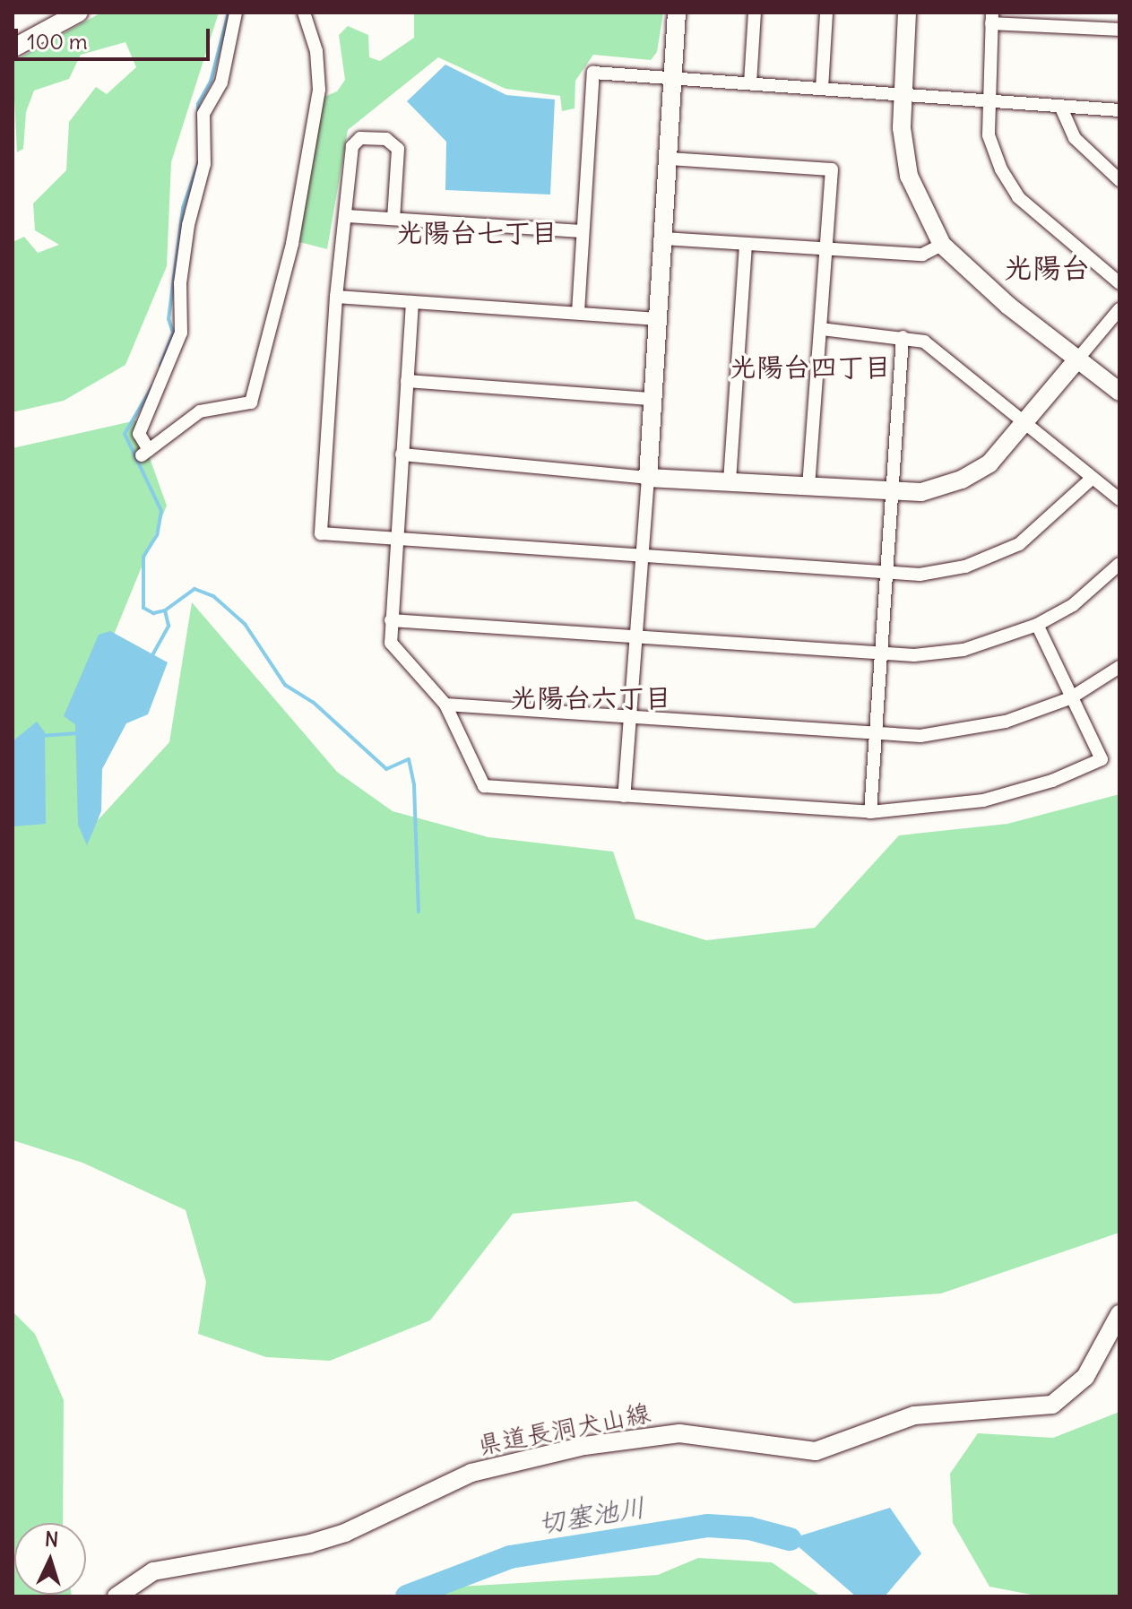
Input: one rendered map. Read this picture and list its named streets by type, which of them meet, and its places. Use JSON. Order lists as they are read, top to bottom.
{
  "streets": {
    "street": ["県道長洞犬山線"]
  },
  "districts": [
    "光陽台七丁目",
    "光陽台",
    "光陽台四丁目",
    "光陽台六丁目"
  ],
  "water": ["切塞池川"],
  "scale_bar": "100 m",
  "north": "top"
}
